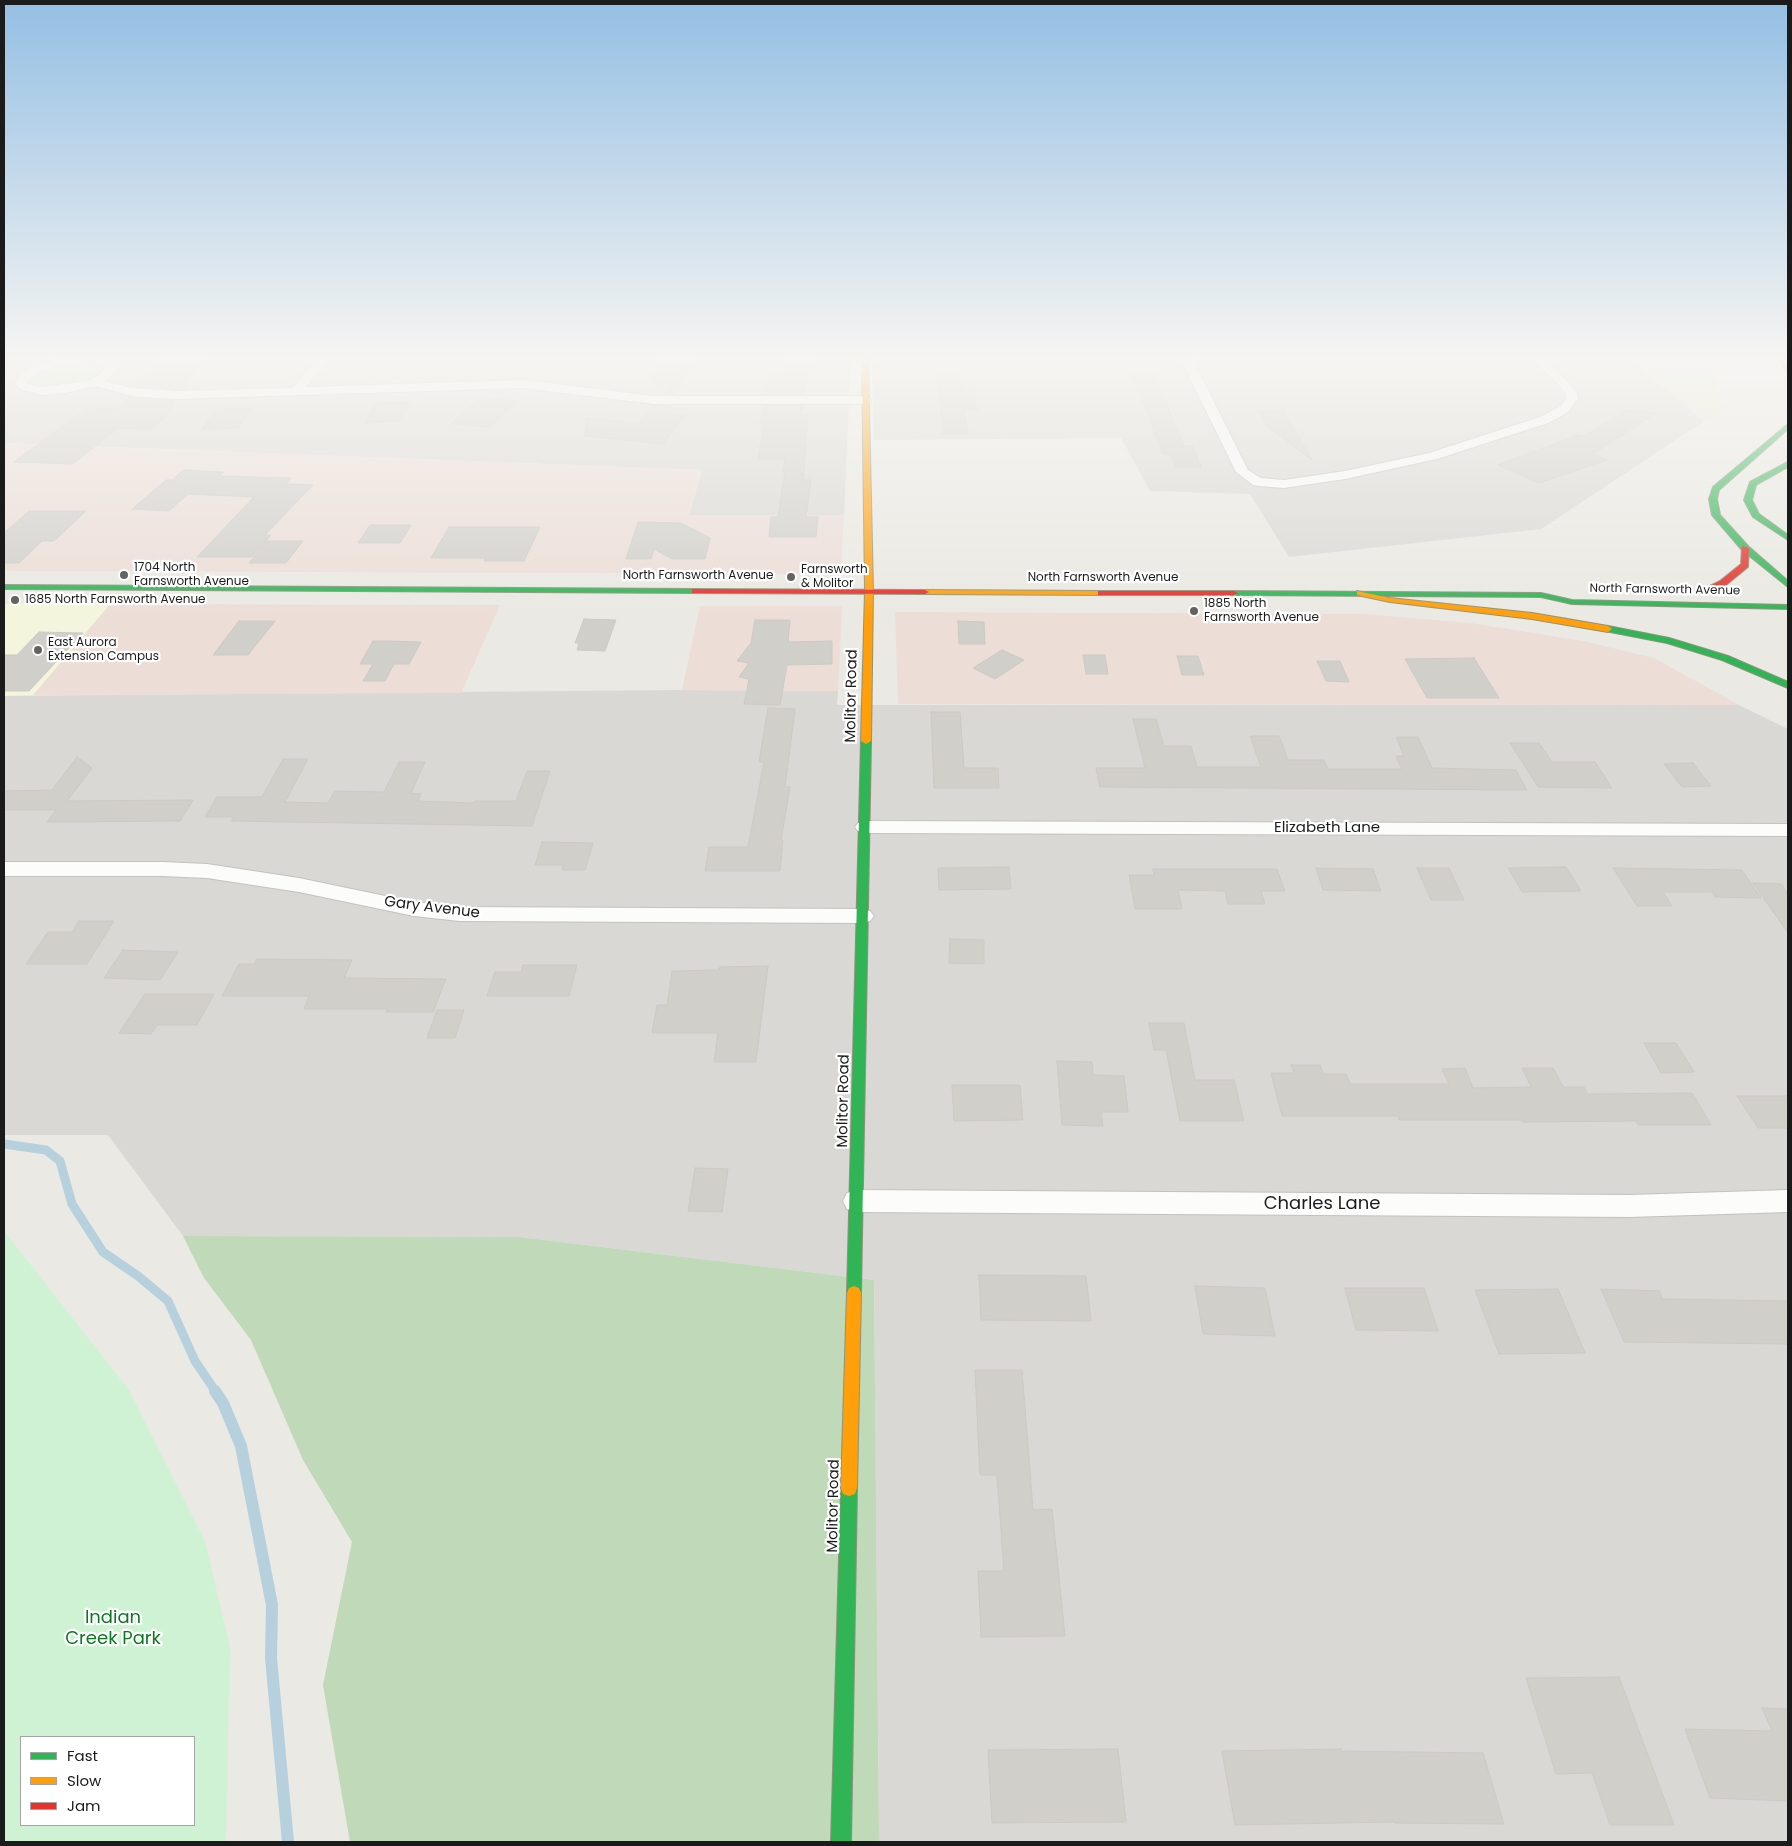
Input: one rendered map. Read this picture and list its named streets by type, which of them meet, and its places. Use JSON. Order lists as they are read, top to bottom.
{
  "streets": {
    "main road": ["North Farnsworth Avenue", "Molitor Road"],
    "street": ["Elizabeth Lane", "Gary Avenue", "Charles Lane"]
  },
  "crossings": [
    ["North Farnsworth Avenue", "Molitor Road"],
    ["Molitor Road", "Elizabeth Lane"],
    ["Molitor Road", "Gary Avenue"],
    ["Molitor Road", "Charles Lane"]
  ],
  "parks": ["Indian Creek Park"],
  "places": [
    "1704 North Farnsworth Avenue",
    "Farnsworth & Molitor",
    "1685 North Farnsworth Avenue",
    "1885 North Farnsworth Avenue",
    "East Aurora Extension Campus"
  ],
  "legend": ["Fast", "Slow", "Jam"]
}
